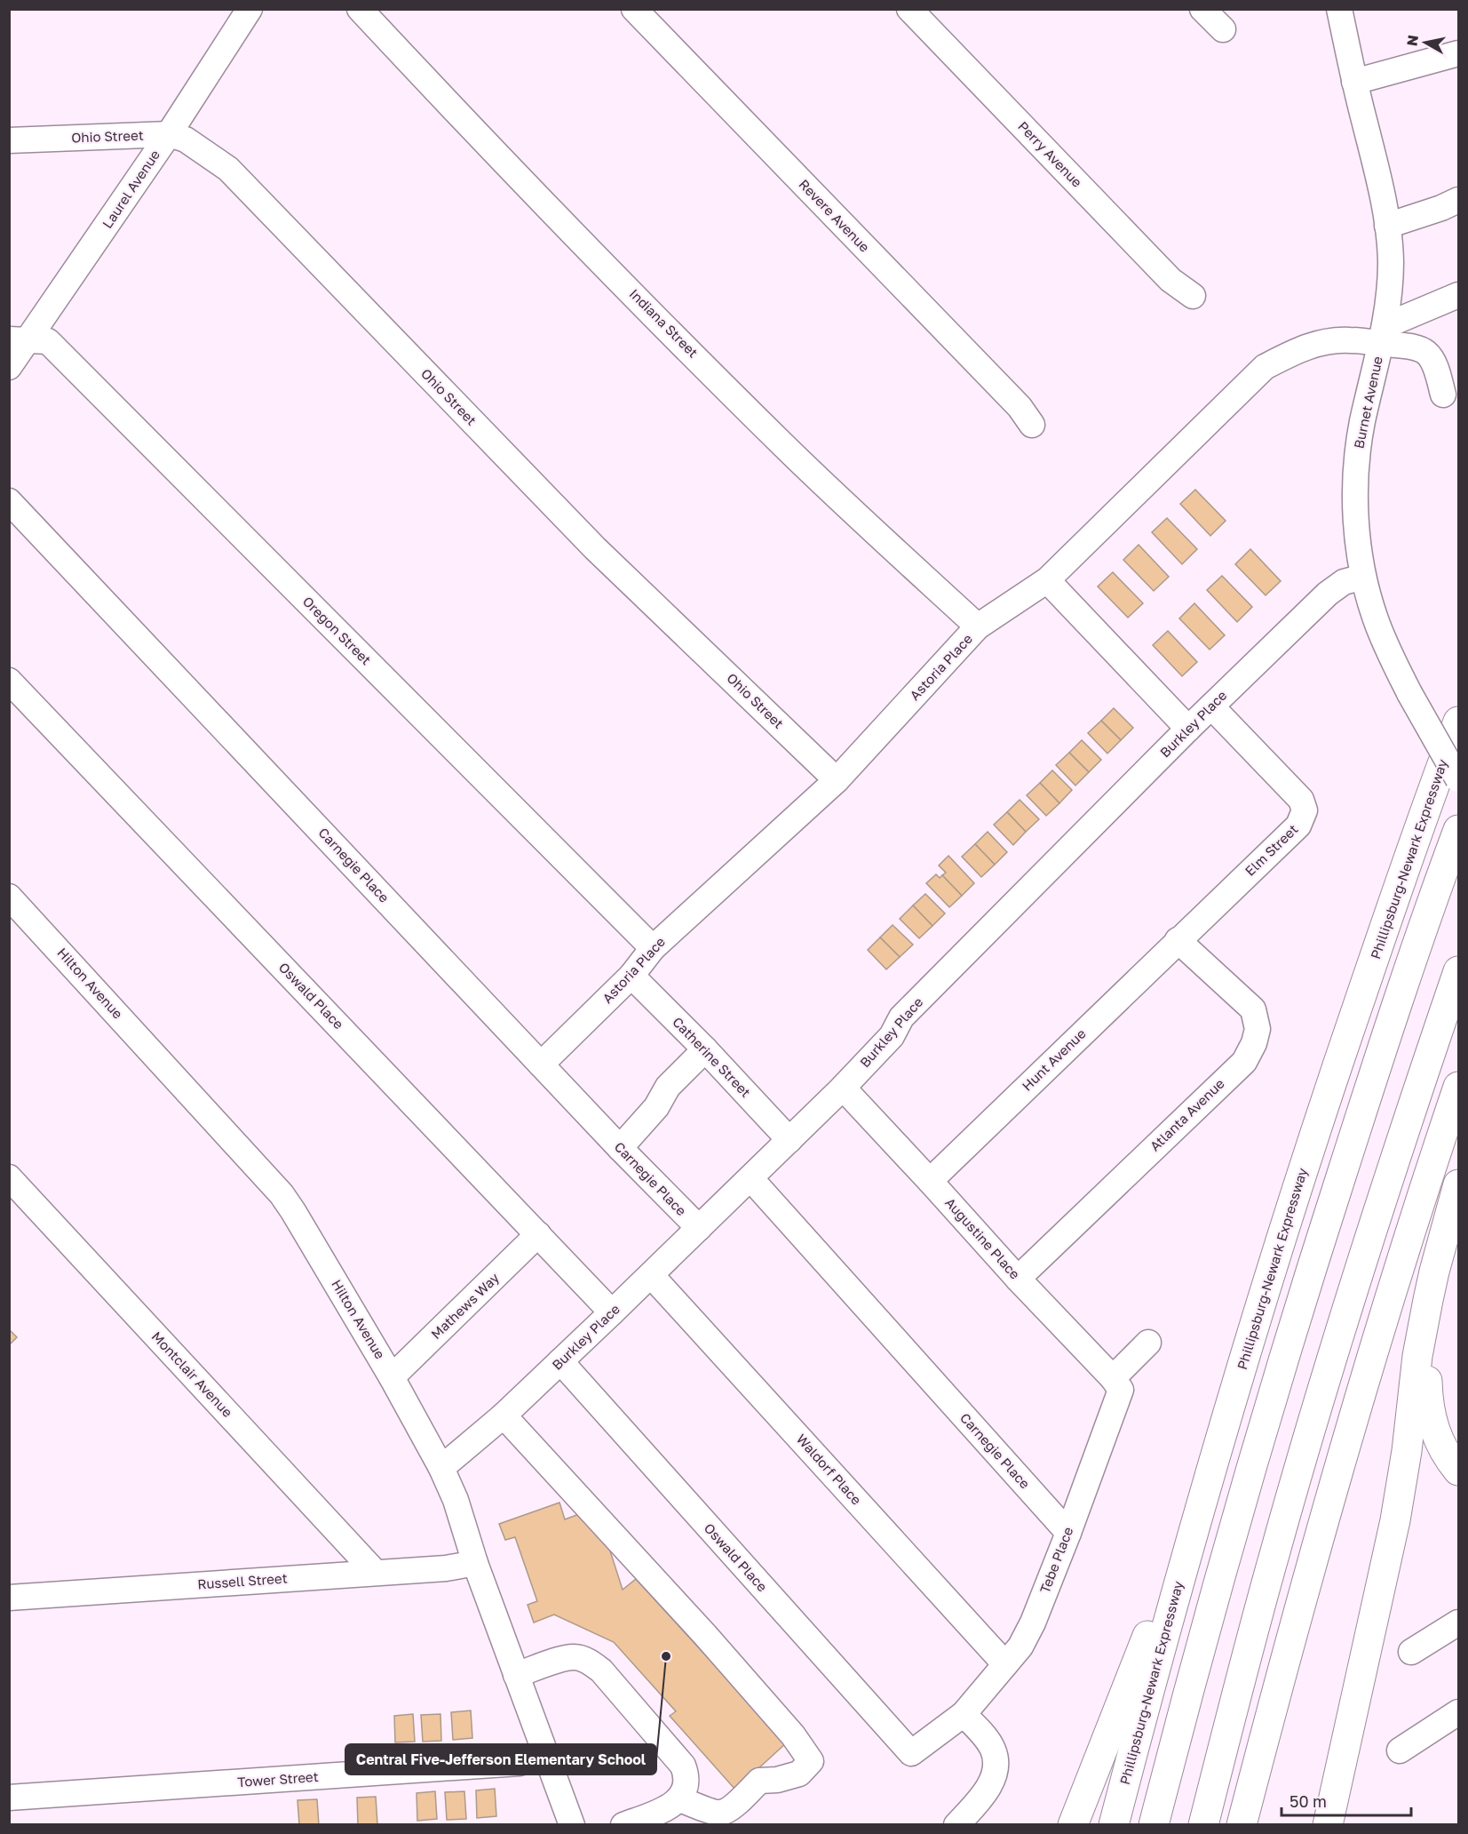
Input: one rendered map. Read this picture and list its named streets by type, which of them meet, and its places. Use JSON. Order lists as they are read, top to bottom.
{
  "streets": {
    "highway": ["Phillipsburg-Newark Expressway"],
    "street": [
      "Ohio Street",
      "Perry Avenue",
      "Laurel Avenue",
      "Revere Avenue",
      "Indiana Street",
      "Burnet Avenue",
      "Oregon Street",
      "Astoria Place",
      "Burkley Place",
      "Elm Street",
      "Carnegie Place",
      "Hilton Avenue",
      "Oswald Place",
      "Catherine Street",
      "Hunt Avenue",
      "Atlanta Avenue",
      "Augustine Place",
      "Mathews Way",
      "Montclair Avenue",
      "Waldorf Place",
      "Tebe Place",
      "Russell Street",
      "Tower Street"
    ]
  },
  "crossings": [
    ["Ohio Street", "Laurel Avenue"],
    ["Ohio Street", "Astoria Place"],
    ["Laurel Avenue", "Oregon Street"],
    ["Indiana Street", "Astoria Place"],
    ["Burnet Avenue", "Astoria Place"],
    ["Burnet Avenue", "Burkley Place"],
    ["Oregon Street", "Astoria Place"],
    ["Astoria Place", "Carnegie Place"],
    ["Astoria Place", "Catherine Street"],
    ["Burkley Place", "Elm Street"],
    ["Burkley Place", "Carnegie Place"],
    ["Burkley Place", "Hilton Avenue"],
    ["Burkley Place", "Oswald Place"],
    ["Burkley Place", "Catherine Street"],
    ["Burkley Place", "Augustine Place"],
    ["Burkley Place", "Waldorf Place"],
    ["Elm Street", "Hunt Avenue"],
    ["Elm Street", "Atlanta Avenue"],
    ["Carnegie Place", "Tebe Place"],
    ["Hilton Avenue", "Mathews Way"],
    ["Hilton Avenue", "Russell Street"],
    ["Hilton Avenue", "Tower Street"],
    ["Oswald Place", "Mathews Way"],
    ["Oswald Place", "Tebe Place"],
    ["Hunt Avenue", "Atlanta Avenue"],
    ["Hunt Avenue", "Augustine Place"],
    ["Atlanta Avenue", "Augustine Place"],
    ["Augustine Place", "Tebe Place"],
    ["Montclair Avenue", "Russell Street"],
    ["Waldorf Place", "Tebe Place"]
  ],
  "places": ["Central Five-Jefferson Elementary School"],
  "scale_bar": "50 m",
  "north": "left"
}
